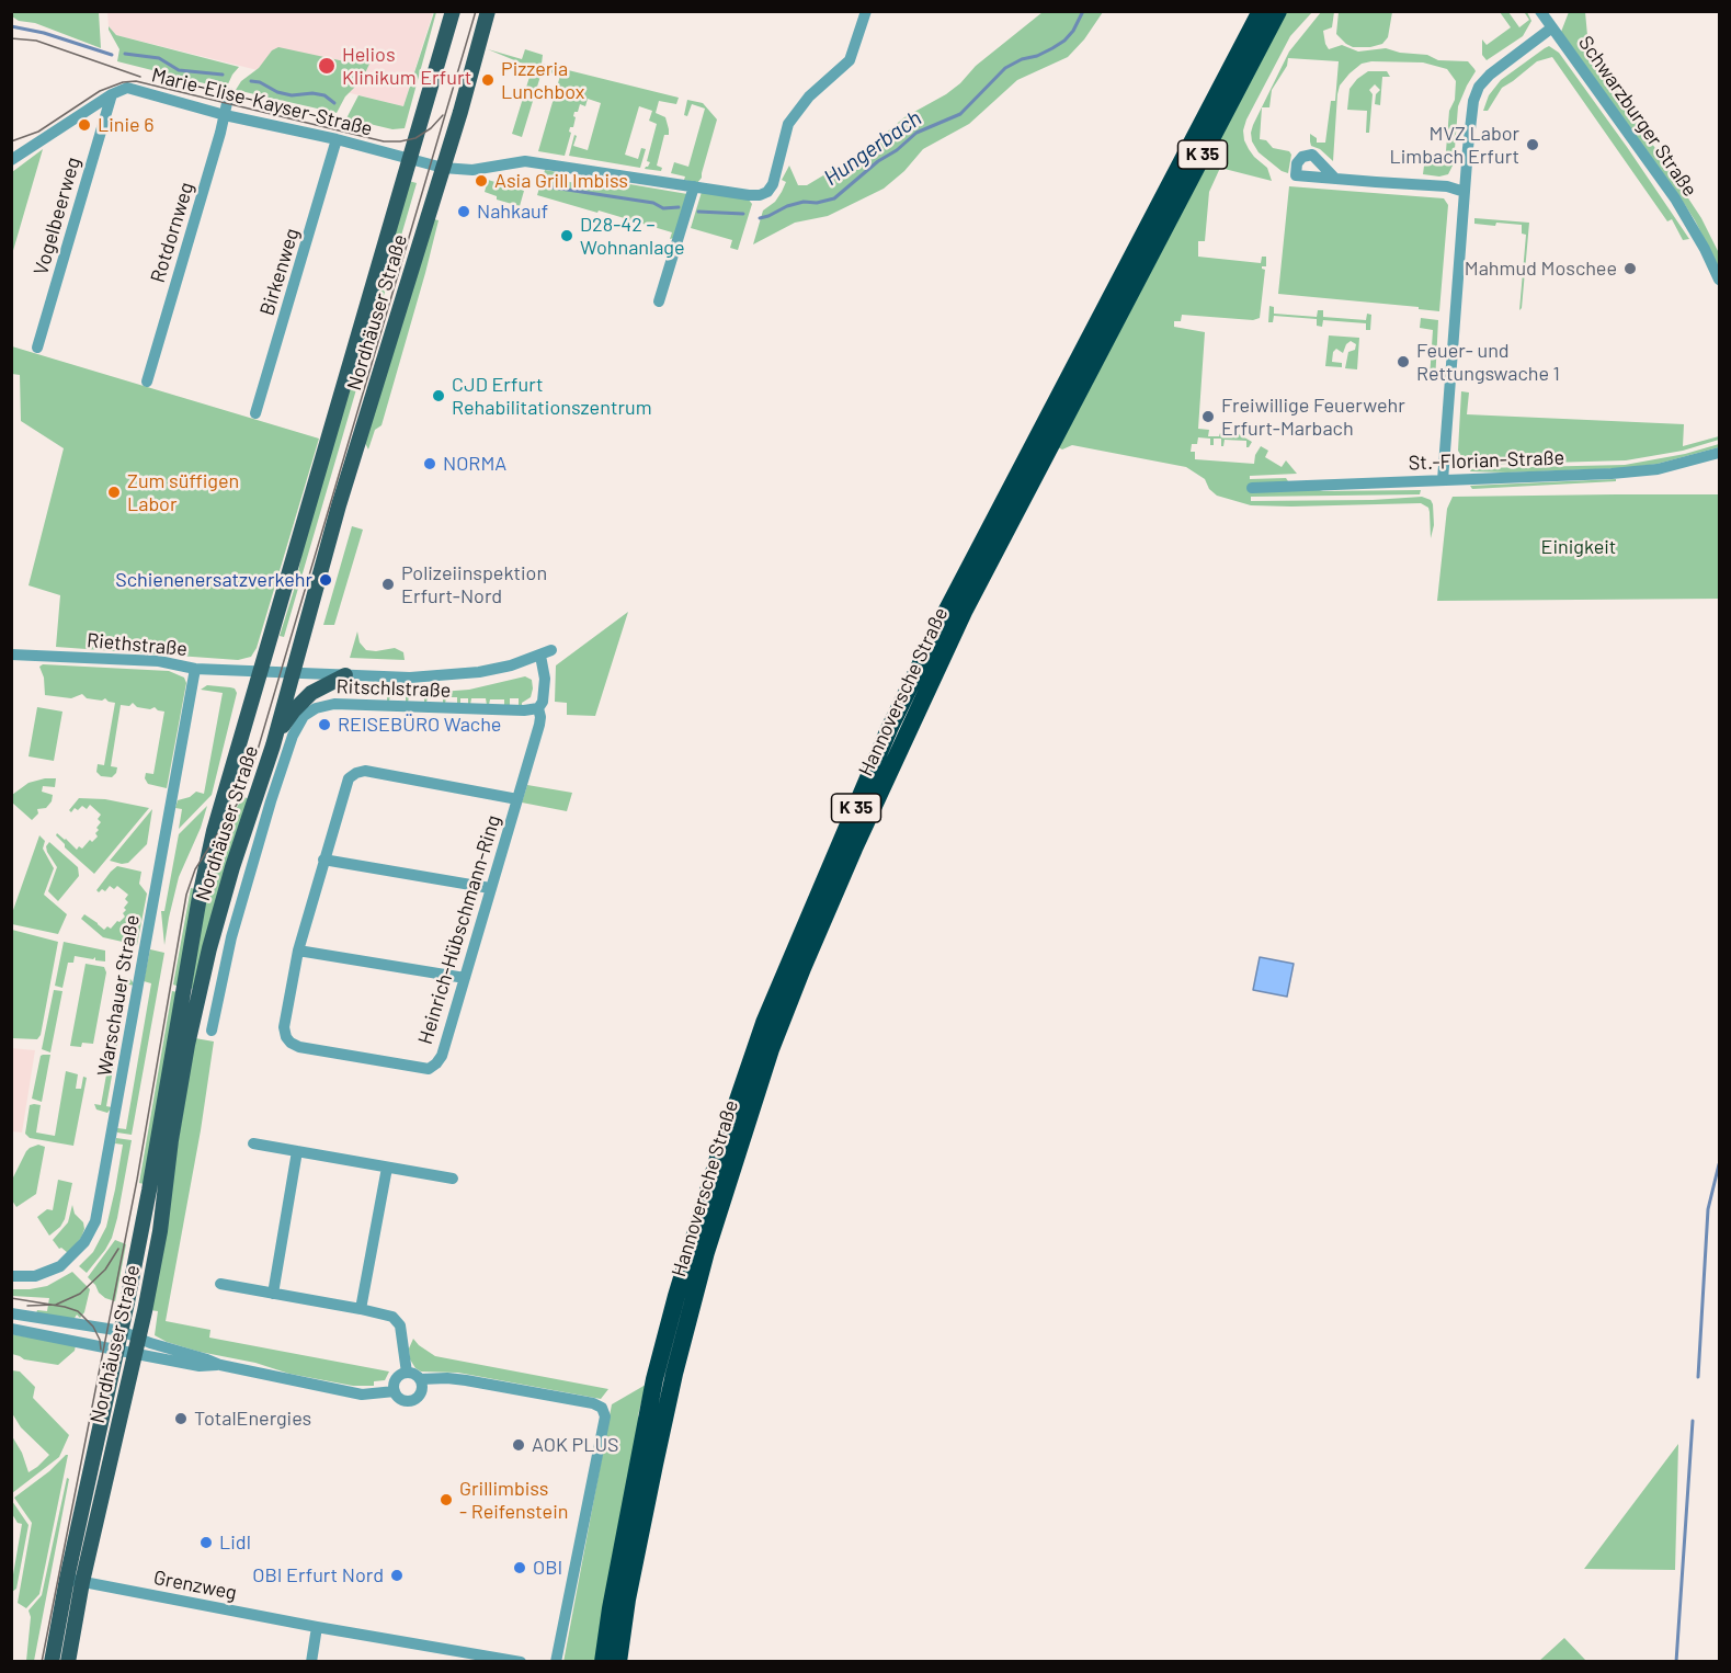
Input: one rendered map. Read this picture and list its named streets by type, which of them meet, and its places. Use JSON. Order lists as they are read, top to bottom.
{
  "streets": {
    "highway": ["K 35", "Hannoversche Straße"],
    "main road": ["Nordhäuser Straße"],
    "street": [
      "Marie-Elise-Kayser-Straße",
      "Schwarzburger Straße",
      "Vogelbeerweg",
      "Rotdornweg",
      "Birkenweg",
      "St.-Florian-Straße",
      "Riethstraße",
      "Ritschlstraße",
      "Heinrich-Hübschmann-Ring",
      "Warschauer Straße",
      "Grenzweg"
    ]
  },
  "crossings": [
    ["Marie-Elise-Kayser-Straße", "Vogelbeerweg"],
    ["Marie-Elise-Kayser-Straße", "Rotdornweg"],
    ["Marie-Elise-Kayser-Straße", "Birkenweg"],
    ["Marie-Elise-Kayser-Straße", "Nordhäuser Straße"],
    ["Nordhäuser Straße", "Riethstraße"],
    ["Nordhäuser Straße", "Grenzweg"],
    ["Riethstraße", "Heinrich-Hübschmann-Ring"],
    ["Riethstraße", "Warschauer Straße"],
    ["Ritschlstraße", "Heinrich-Hübschmann-Ring"]
  ],
  "water": ["Hungerbach"],
  "parks": ["Einigkeit"],
  "places": [
    "Helios Klinikum Erfurt",
    "Pizzeria Lunchbox",
    "Linie 6",
    "MVZ Labor Limbach Erfurt",
    "Asia Grill Imbiss",
    "Nahkauf",
    "D28-42 – Wohnanlage",
    "Mahmud Moschee",
    "Feuer- und Rettungswache 1",
    "CJD Erfurt Rehabilitationszentrum",
    "Freiwillige Feuerwehr Erfurt-Marbach",
    "NORMA",
    "Zum süffigen Labor",
    "Schienenersatzverkehr",
    "Polizeiinspektion Erfurt-Nord",
    "REISEBÜRO Wache",
    "TotalEnergies",
    "AOK PLUS",
    "Grillimbiss - Reifenstein",
    "Lidl",
    "OBI",
    "OBI Erfurt Nord"
  ]
}
